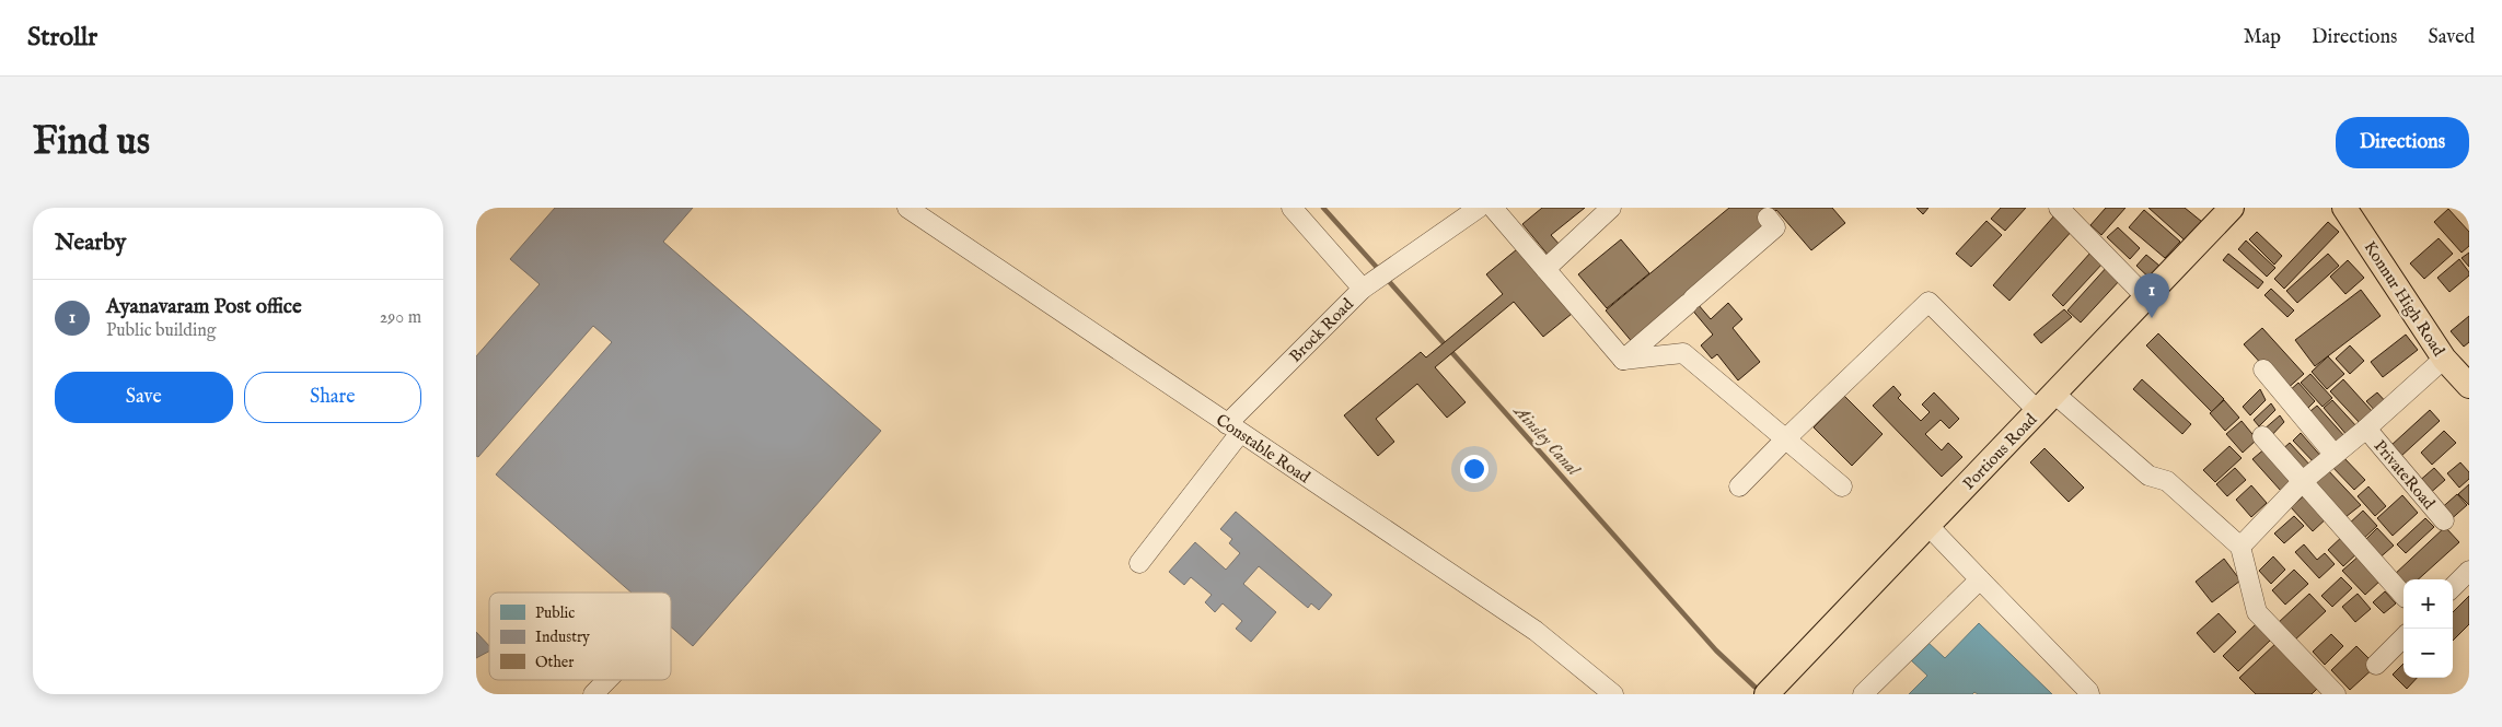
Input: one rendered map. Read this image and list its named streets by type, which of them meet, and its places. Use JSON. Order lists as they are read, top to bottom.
{
  "streets": {
    "main road": ["Konnur High Road", "Portious Road"],
    "street": ["Brock Road", "Constable Road", "PrivateRoad"]
  },
  "crossings": [
    ["Brock Road", "Constable Road"]
  ],
  "water": ["Ainsley Canal"],
  "legend": ["Public", "Industry", "Other"],
  "page": {
    "header": "Strollr",
    "nav": ["Map", "Directions", "Saved"],
    "buttons": [
      "Directions",
      ["Save", "Share"]
    ],
    "title": "Find us",
    "heading": "Nearby",
    "pins": "1",
    "list": [
      {
        "mark": "1",
        "name": "Ayanavaram Post office",
        "note": "Public building",
        "value": "290 m"
      }
    ],
    "map_buttons": ["+", "−"]
  }
}
